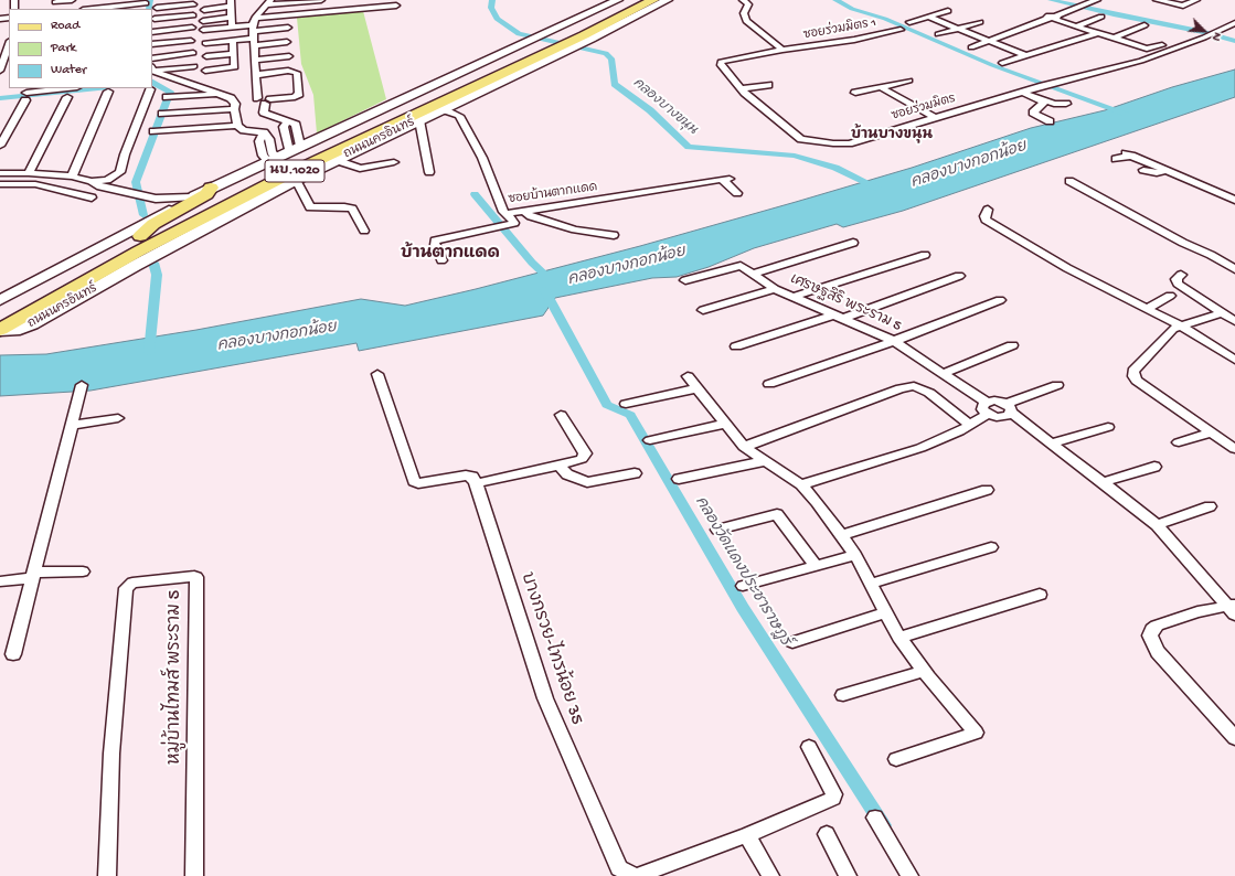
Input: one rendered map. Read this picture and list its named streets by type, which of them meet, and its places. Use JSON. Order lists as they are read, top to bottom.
{
  "streets": {
    "main road": ["ถนนนครอินทร์", "นบ.1020"],
    "street": [
      "ซอยร่วมมิตร 1",
      "ซอยร่วมมิตร",
      "ซอยบ้านตากแดด",
      "เศรษฐสิริ พระราม 5",
      "บางกรวย-ไทรน้อย 35",
      "หมู่บ้านไทมส์ พระราม 5"
    ]
  },
  "crossings": [
    ["ซอยร่วมมิตร 1", "ซอยร่วมมิตร"],
    ["ถนนนครอินทร์", "ซอยบ้านตากแดด"]
  ],
  "districts": ["บ้านบางขนุน", "บ้านตากแดด"],
  "water": ["คลองบางขนุน", "คลองบางกอกน้อย", "คลองวัดแดงประชาราษฎร์"],
  "legend": ["Road", "Park", "Water"],
  "north": "bottom right"
}
